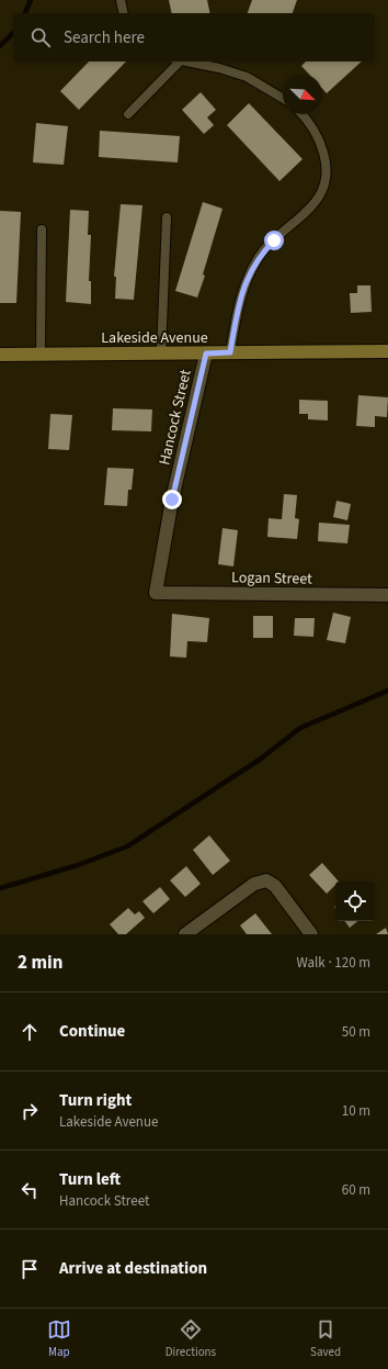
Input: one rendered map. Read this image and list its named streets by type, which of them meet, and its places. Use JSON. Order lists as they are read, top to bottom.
{
  "streets": {
    "street": ["Lakeside Avenue", "Hancock Street", "Logan Street"]
  },
  "crossings": [
    ["Lakeside Avenue", "Hancock Street"],
    ["Hancock Street", "Logan Street"]
  ],
  "north": "bottom right",
  "page": {
    "search": "Search here",
    "heading": ["2 min", "Walk · 120 m"],
    "list": [
      ["Continue", "50 m"],
      ["Turn right", "Lakeside Avenue", "10 m"],
      ["Turn left", "Hancock Street", "60 m"],
      "Arrive at destination"
    ],
    "nav": ["Map", "Directions", "Saved"]
  }
}
